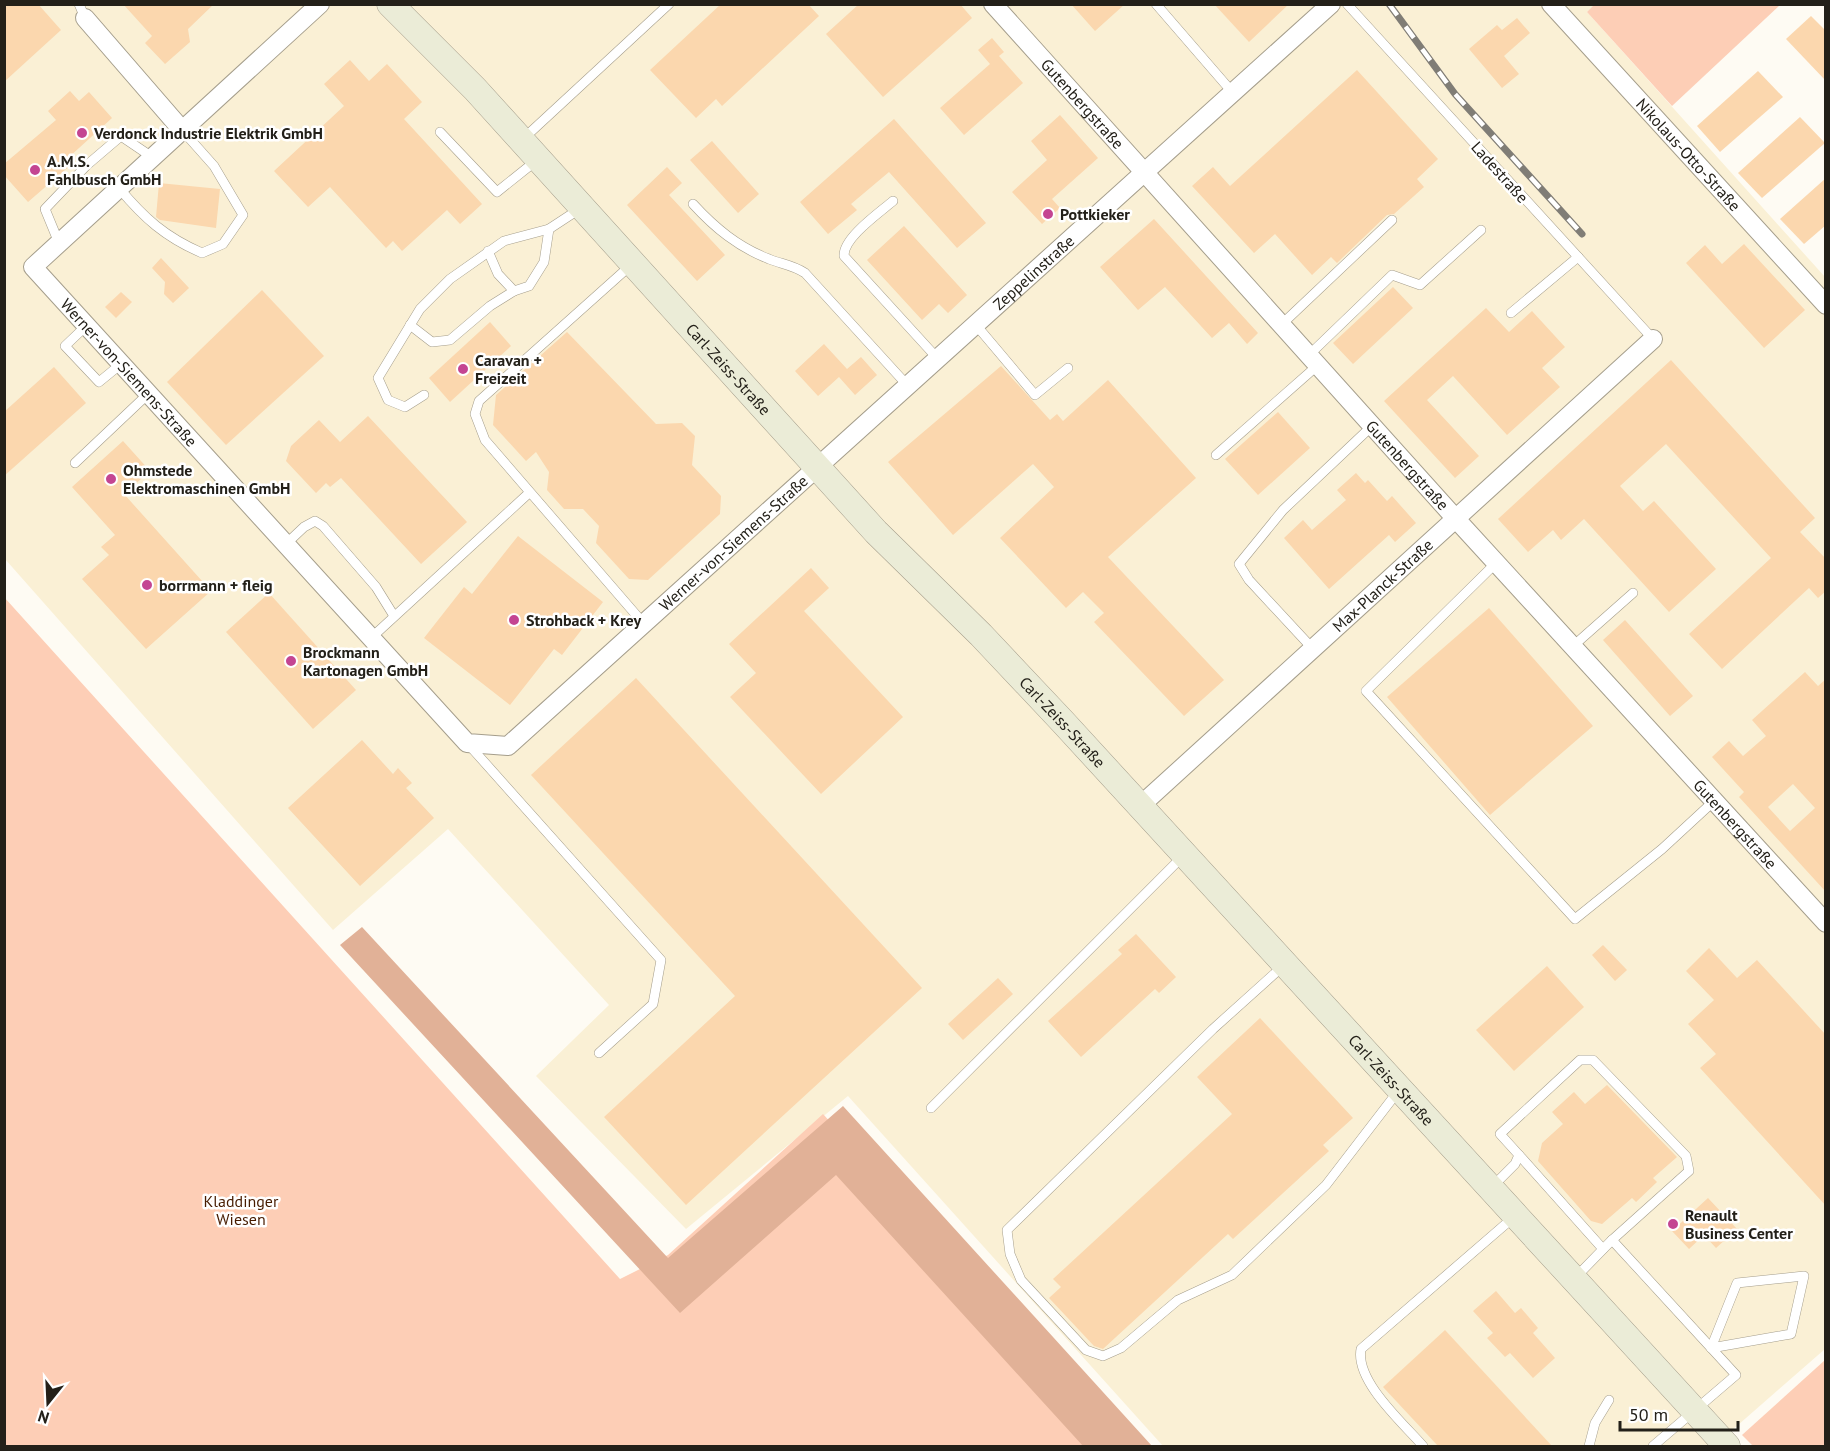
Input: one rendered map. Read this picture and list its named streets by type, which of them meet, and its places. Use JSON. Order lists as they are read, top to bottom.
{
  "streets": {
    "main road": ["Carl-Zeiss-Straße"],
    "street": [
      "Gutenbergstraße",
      "Nikolaus-Otto-Straße",
      "Zeppelinstraße",
      "Werner-von-Siemens-Straße",
      "Max-Planck-Straße"
    ],
    "lane": ["Ladestraße"]
  },
  "crossings": [
    ["Gutenbergstraße", "Zeppelinstraße"],
    ["Gutenbergstraße", "Max-Planck-Straße"],
    ["Ladestraße", "Max-Planck-Straße"],
    ["Zeppelinstraße", "Carl-Zeiss-Straße"],
    ["Zeppelinstraße", "Werner-von-Siemens-Straße"],
    ["Carl-Zeiss-Straße", "Werner-von-Siemens-Straße"],
    ["Carl-Zeiss-Straße", "Max-Planck-Straße"]
  ],
  "parks": ["Kladdinger Wiesen"],
  "places": [
    "Verdonck Industrie Elektrik GmbH",
    "A.M.S. Fahlbusch GmbH",
    "Pottkieker",
    "Caravan + Freizeit",
    "Ohmstede Elektromaschinen GmbH",
    "borrmann + fleig",
    "Strohback + Krey",
    "Brockmann Kartonagen GmbH",
    "Renault Business Center"
  ],
  "scale_bar": "50 m",
  "north": "bottom"
}
